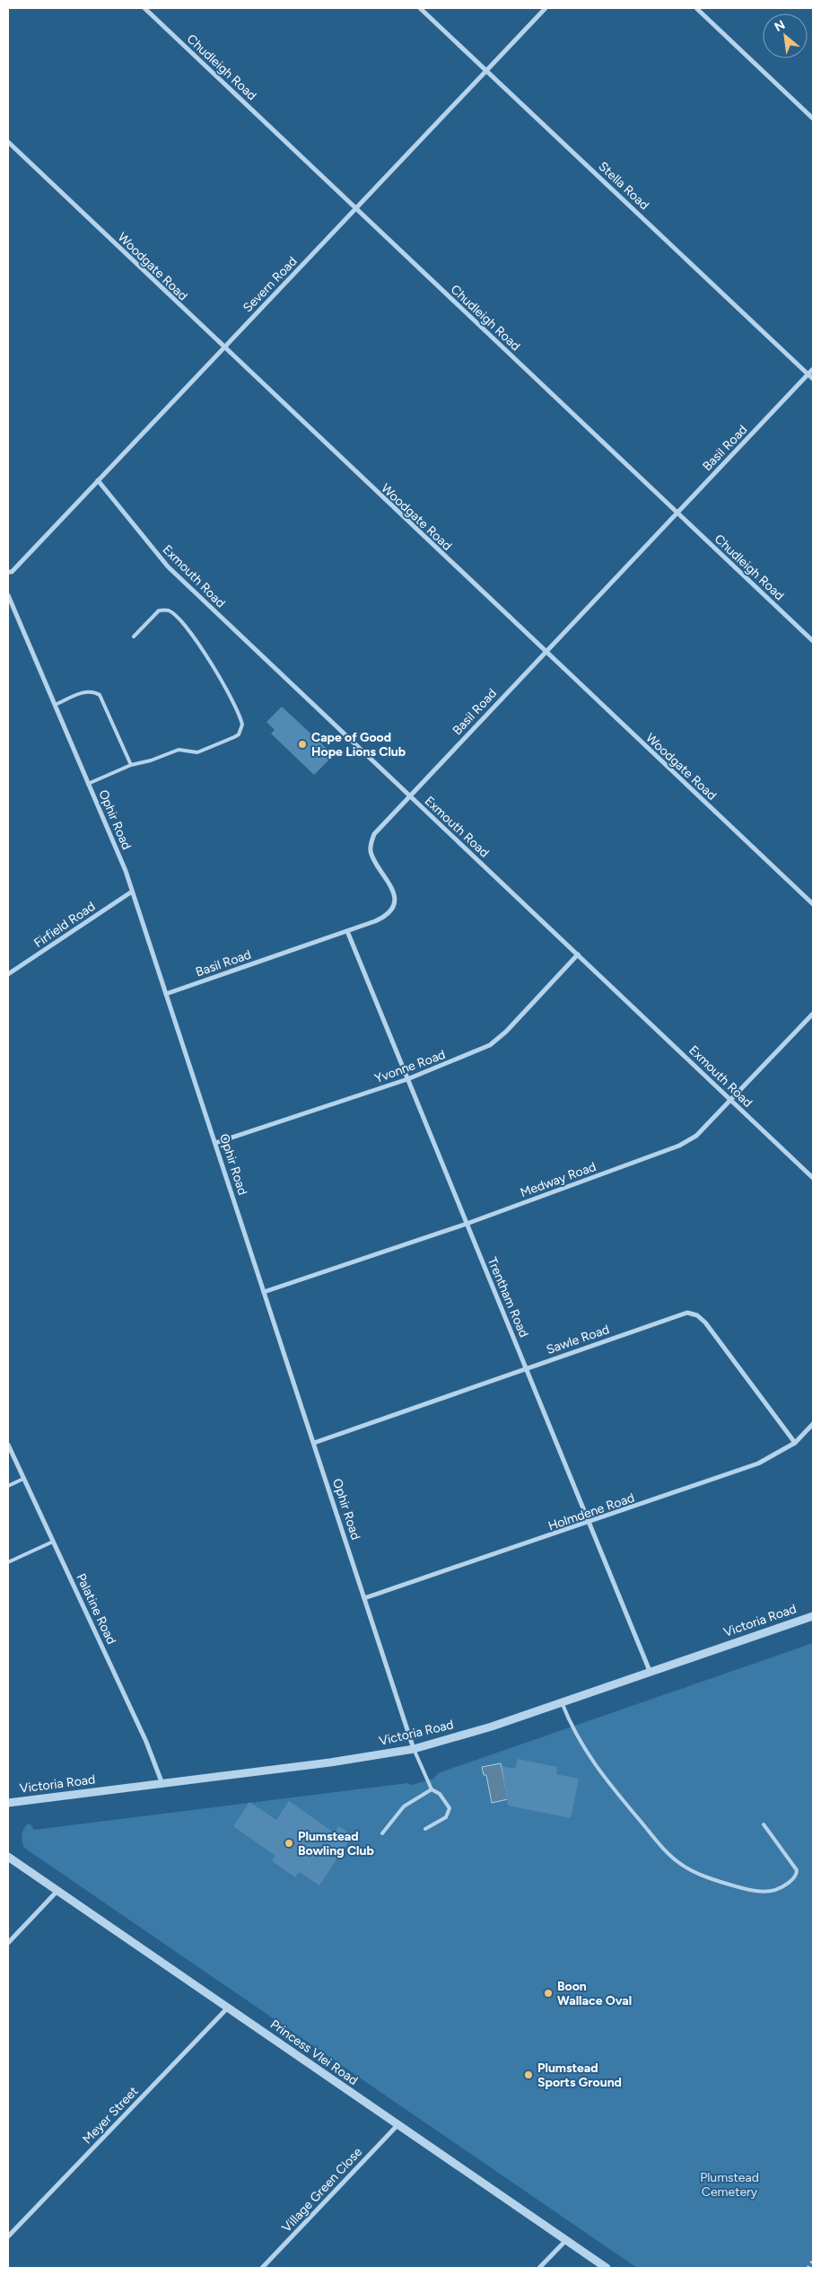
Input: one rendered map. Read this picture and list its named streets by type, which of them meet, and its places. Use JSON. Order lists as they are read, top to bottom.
{
  "streets": {
    "street": [
      "Chudleigh Road",
      "Stella Road",
      "Woodgate Road",
      "Severn Road",
      "Basil Road",
      "Exmouth Road",
      "Ophir Road",
      "Firfield Road",
      "Yvonne Road",
      "Medway Road",
      "Trentham Road",
      "Sawle Road",
      "Holmdene Road",
      "Palatine Road",
      "Victoria Road",
      "Princess Vlei Road",
      "Meyer Street",
      "Village Green Close"
    ]
  },
  "crossings": [
    ["Chudleigh Road", "Severn Road"],
    ["Chudleigh Road", "Basil Road"],
    ["Stella Road", "Severn Road"],
    ["Stella Road", "Basil Road"],
    ["Woodgate Road", "Severn Road"],
    ["Woodgate Road", "Basil Road"],
    ["Severn Road", "Exmouth Road"],
    ["Basil Road", "Exmouth Road"],
    ["Basil Road", "Ophir Road"],
    ["Basil Road", "Trentham Road"],
    ["Exmouth Road", "Yvonne Road"],
    ["Exmouth Road", "Medway Road"],
    ["Ophir Road", "Firfield Road"],
    ["Ophir Road", "Yvonne Road"],
    ["Ophir Road", "Medway Road"],
    ["Ophir Road", "Sawle Road"],
    ["Ophir Road", "Holmdene Road"],
    ["Ophir Road", "Victoria Road"],
    ["Yvonne Road", "Trentham Road"],
    ["Medway Road", "Trentham Road"],
    ["Trentham Road", "Sawle Road"],
    ["Trentham Road", "Holmdene Road"],
    ["Trentham Road", "Victoria Road"],
    ["Sawle Road", "Holmdene Road"],
    ["Palatine Road", "Victoria Road"],
    ["Princess Vlei Road", "Meyer Street"],
    ["Princess Vlei Road", "Village Green Close"]
  ],
  "parks": ["Plumstead Cemetery"],
  "places": [
    "Cape of Good Hope Lions Club",
    "Plumstead Bowling Club",
    "Boon Wallace Oval",
    "Plumstead Sports Ground"
  ],
  "north": "top left"
}
